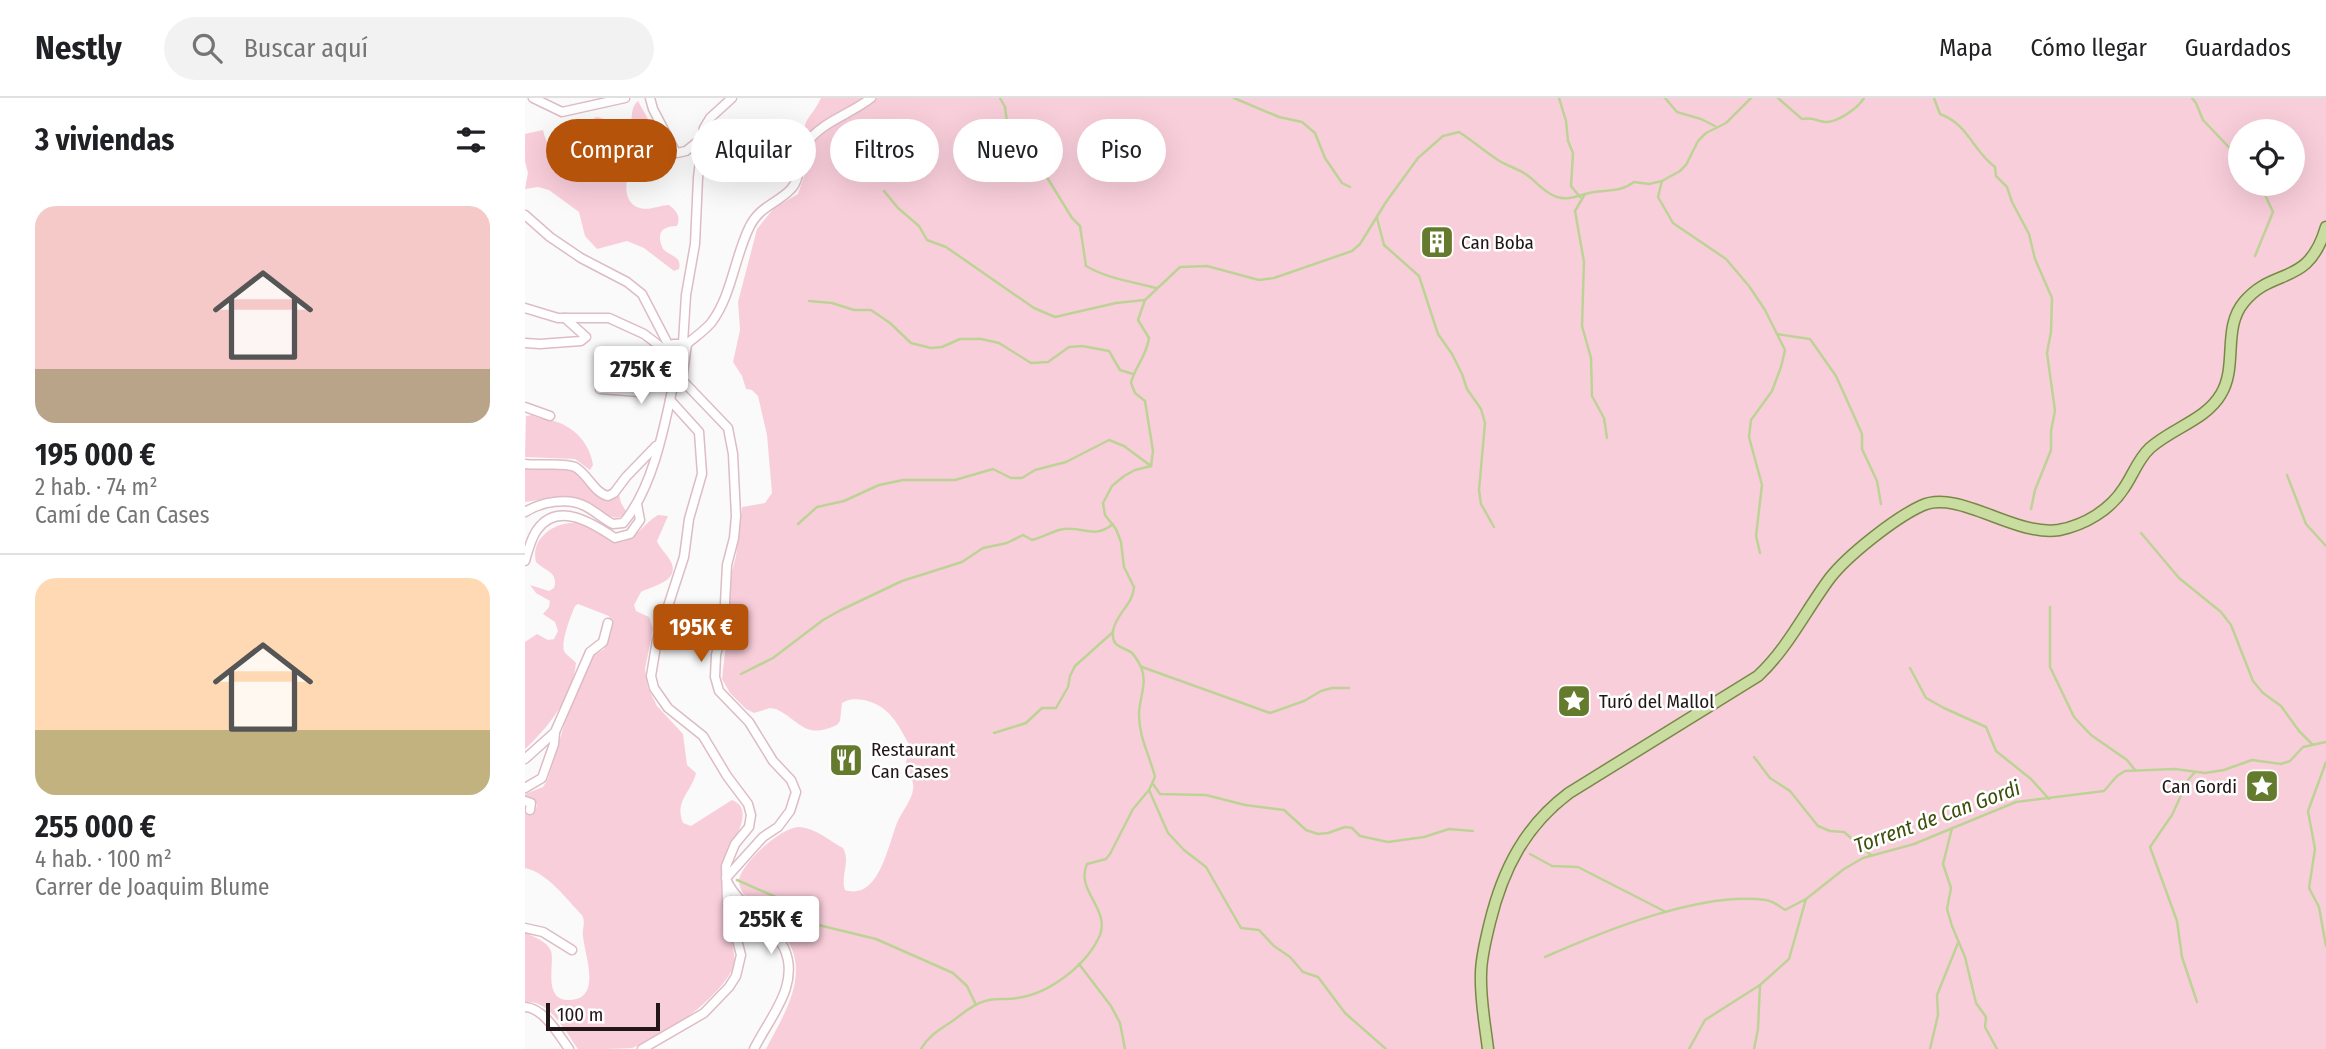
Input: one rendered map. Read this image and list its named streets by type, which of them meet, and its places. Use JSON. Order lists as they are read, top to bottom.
{
  "water": ["Torrent de Can Gordi"],
  "places": {
    "building": ["Can Boba"],
    "place": ["Turó del Mallol", "Can Gordi"],
    "restaurant": ["Restaurant Can Cases"]
  },
  "scale_bar": "100 m",
  "page": {
    "header": "Nestly",
    "search": "Buscar aquí",
    "nav": ["Mapa", "Cómo llegar", "Guardados"],
    "heading": "3 viviendas",
    "chip": [
      "Comprar",
      "Alquilar",
      "Filtros",
      "Nuevo",
      "Piso"
    ],
    "list": [
      {
        "name": "195 000 €",
        "note": "2 hab. · 74 m² · Camí de Can Cases"
      },
      {
        "name": "255 000 €",
        "note": "4 hab. · 100 m² · Carrer de Joaquim Blume"
      }
    ],
    "price": ["275K €", "195K €", "255K €"],
    "scale": "100 m"
  }
}
